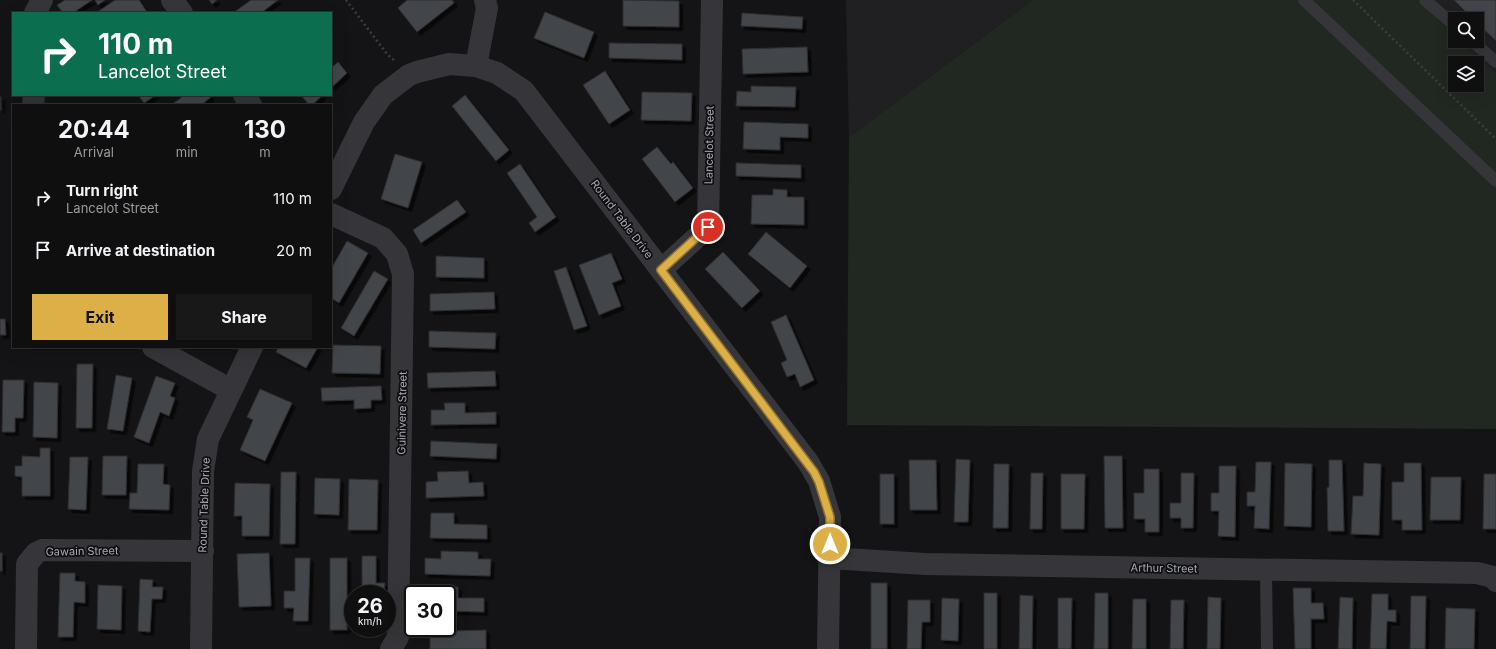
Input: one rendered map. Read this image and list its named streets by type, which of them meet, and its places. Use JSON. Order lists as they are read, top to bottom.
{
  "streets": {
    "street": [
      "Lancelot Street",
      "Round Table Drive",
      "Guinivere Street",
      "Gawain Street",
      "Arthur Street"
    ]
  },
  "crossings": [
    ["Lancelot Street", "Round Table Drive"],
    ["Round Table Drive", "Gawain Street"],
    ["Round Table Drive", "Arthur Street"]
  ],
  "page": {
    "turn": ["110 m", "Lancelot Street"],
    "eta": [
      "20:44",
      "Arrival",
      "1",
      "min",
      "130",
      "m"
    ],
    "list": [
      {
        "name": "Turn right",
        "note": "Lancelot Street",
        "value": "110 m"
      },
      {
        "name": "Arrive at destination",
        "value": "20 m"
      }
    ],
    "buttons": ["Exit", "Share"],
    "speed": "26 km/h",
    "limit": "30"
  }
}
